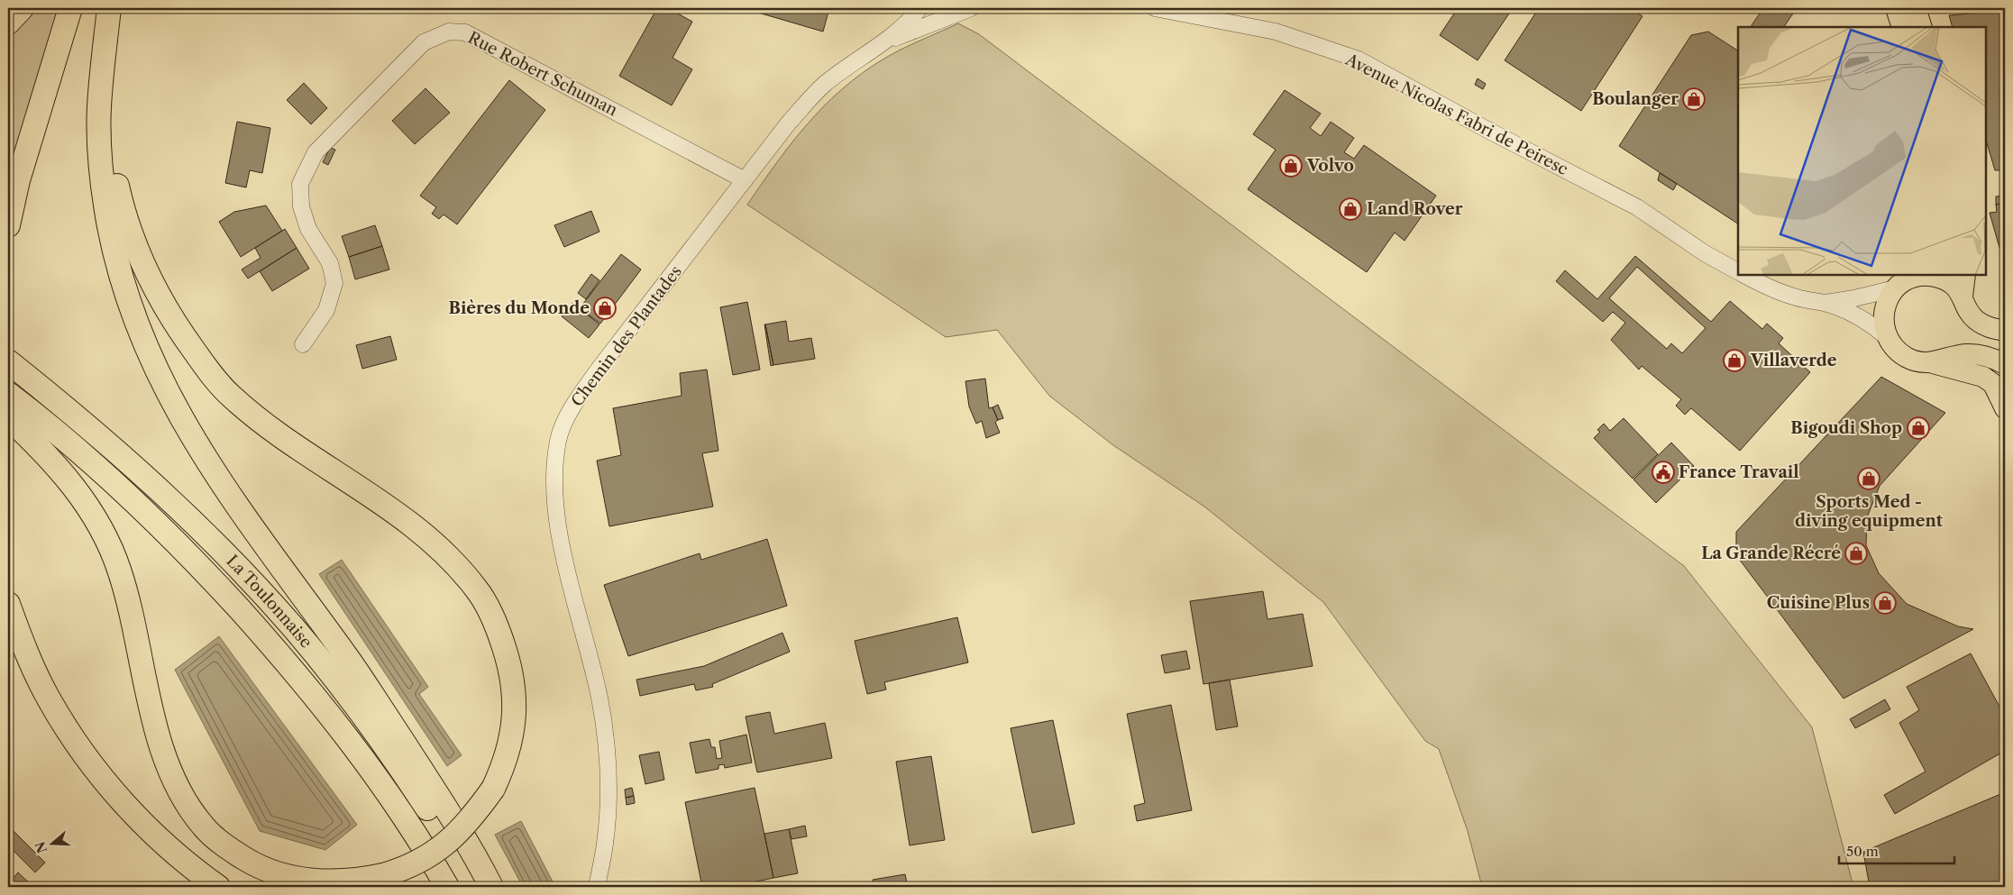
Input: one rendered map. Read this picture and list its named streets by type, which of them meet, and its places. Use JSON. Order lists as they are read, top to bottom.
{
  "streets": {
    "highway": ["La Toulonnaise"],
    "street": ["Rue Robert Schuman", "Avenue Nicolas Fabri de Peiresc", "Chemin des Plantades"]
  },
  "crossings": [
    ["Rue Robert Schuman", "Chemin des Plantades"]
  ],
  "places": {
    "shop": [
      "Boulanger",
      "Volvo",
      "Land Rover",
      "Bières du Monde",
      "Villaverde",
      "Bigoudi Shop",
      "Sports Med - diving equipment",
      "La Grande Récré",
      "Cuisine Plus"
    ],
    "public building": ["France Travail"]
  },
  "scale_bar": "50 m",
  "north": "left"
}
